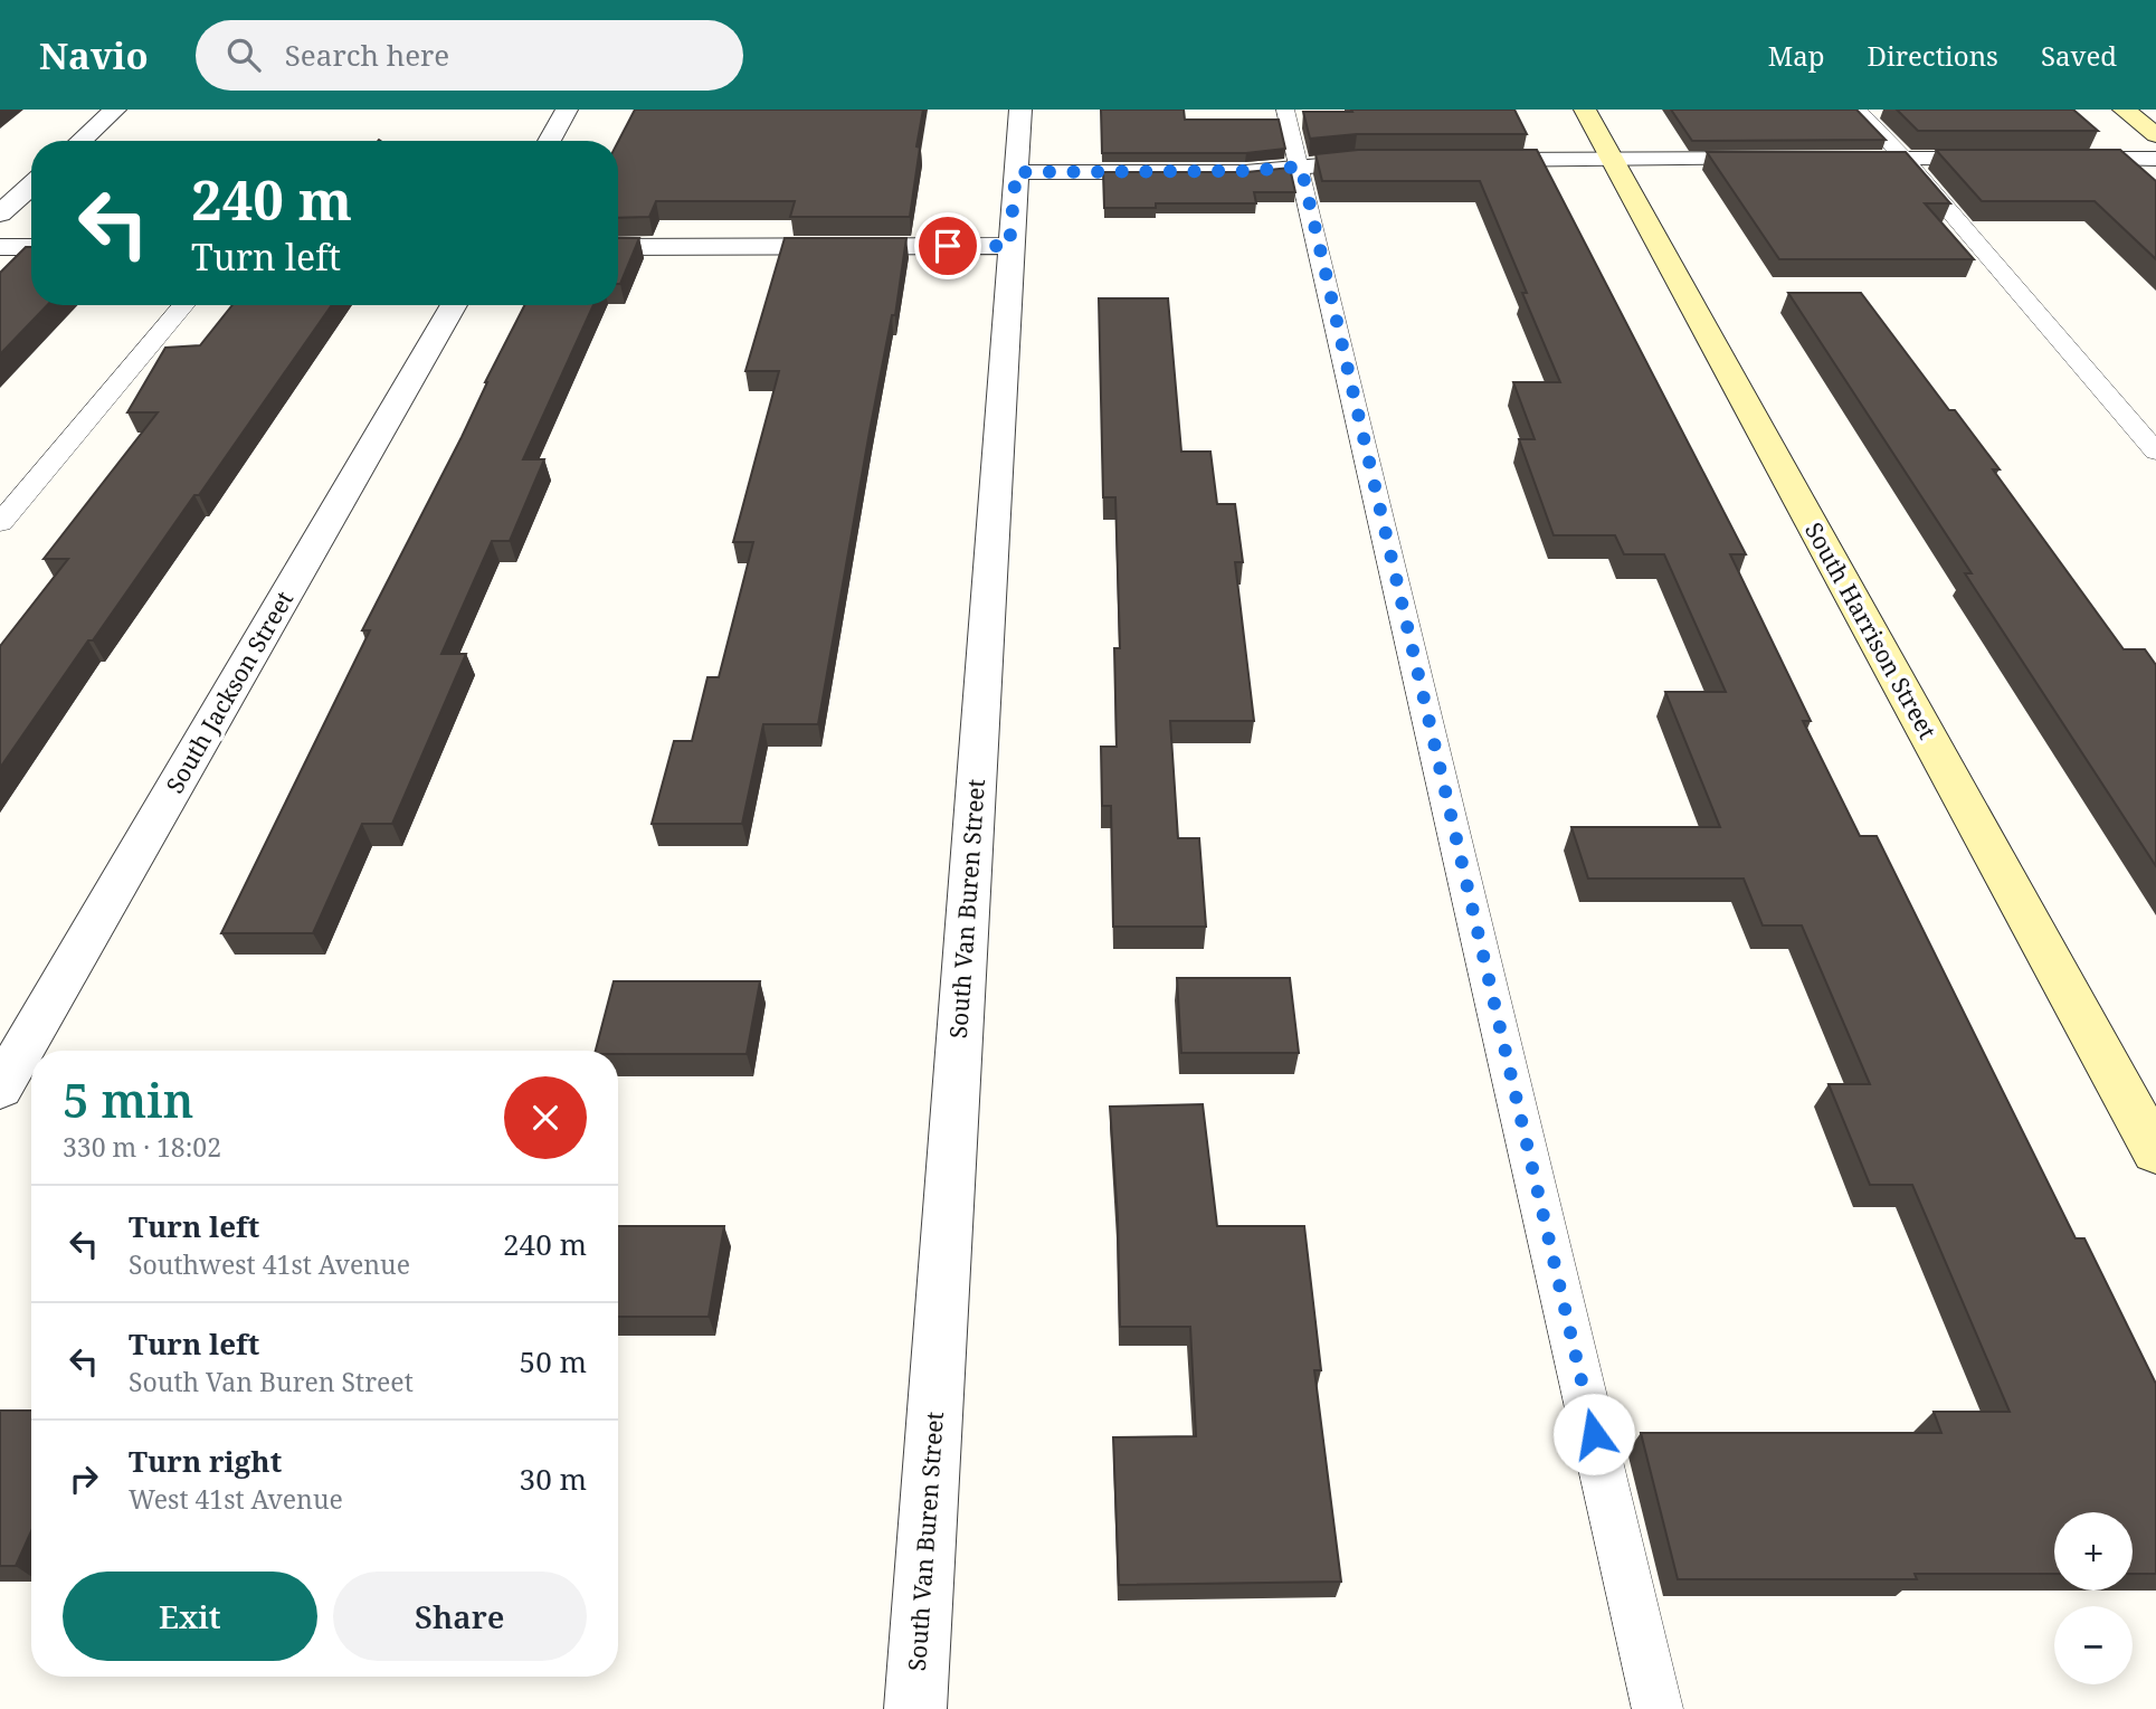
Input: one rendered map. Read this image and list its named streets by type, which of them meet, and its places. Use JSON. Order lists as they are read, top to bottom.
{
  "streets": {
    "street": ["South Harrison Street", "South Jackson Street", "South Van Buren Street"]
  },
  "page": {
    "header": "Navio",
    "search": "Search here",
    "nav": ["Map", "Directions", "Saved"],
    "turn": ["240 m", "Turn left"],
    "heading": ["5 min", "330 m · 18:02"],
    "list": [
      {
        "name": "Turn left",
        "note": "Southwest 41st Avenue",
        "value": "240 m"
      },
      {
        "name": "Turn left",
        "note": "South Van Buren Street",
        "value": "50 m"
      },
      {
        "name": "Turn right",
        "note": "West 41st Avenue",
        "value": "30 m"
      }
    ],
    "map_buttons": ["+", "−"],
    "buttons": ["Exit", "Share"]
  }
}
